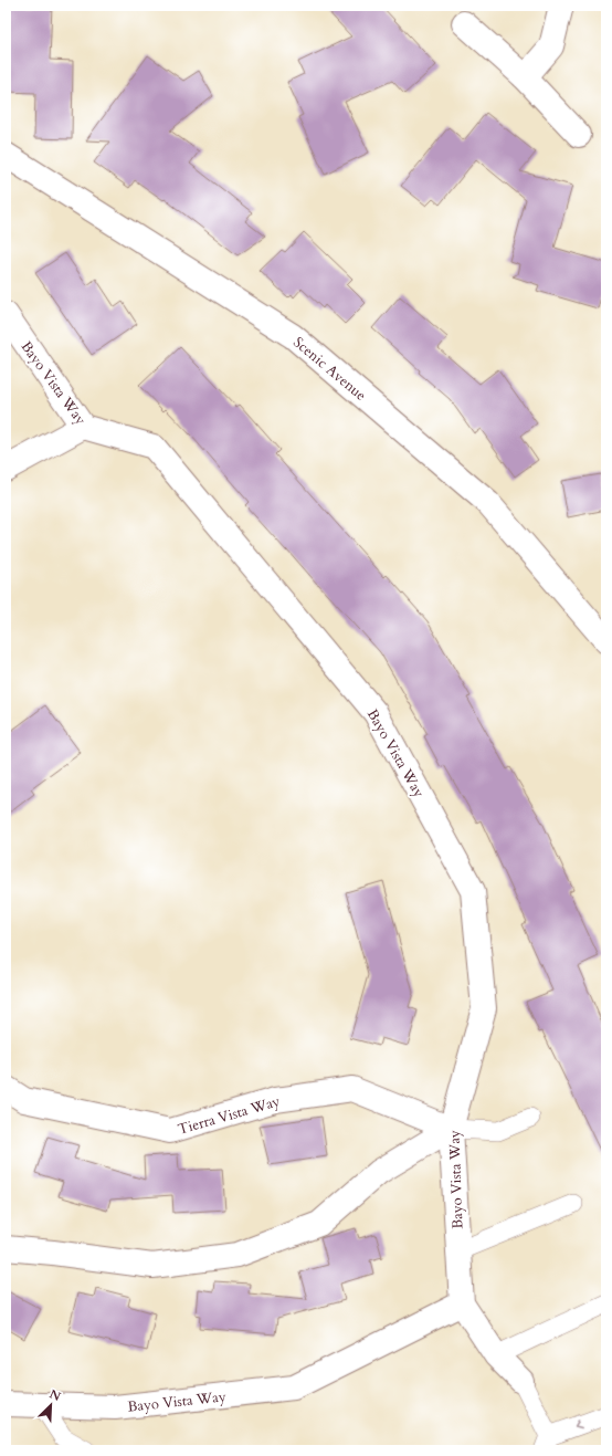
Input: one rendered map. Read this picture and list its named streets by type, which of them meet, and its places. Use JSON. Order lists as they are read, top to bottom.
{
  "streets": {
    "street": ["Scenic Avenue", "Bayo Vista Way", "Tierra Vista Way"]
  },
  "crossings": [
    ["Bayo Vista Way", "Tierra Vista Way"]
  ],
  "north": "top right"
}
